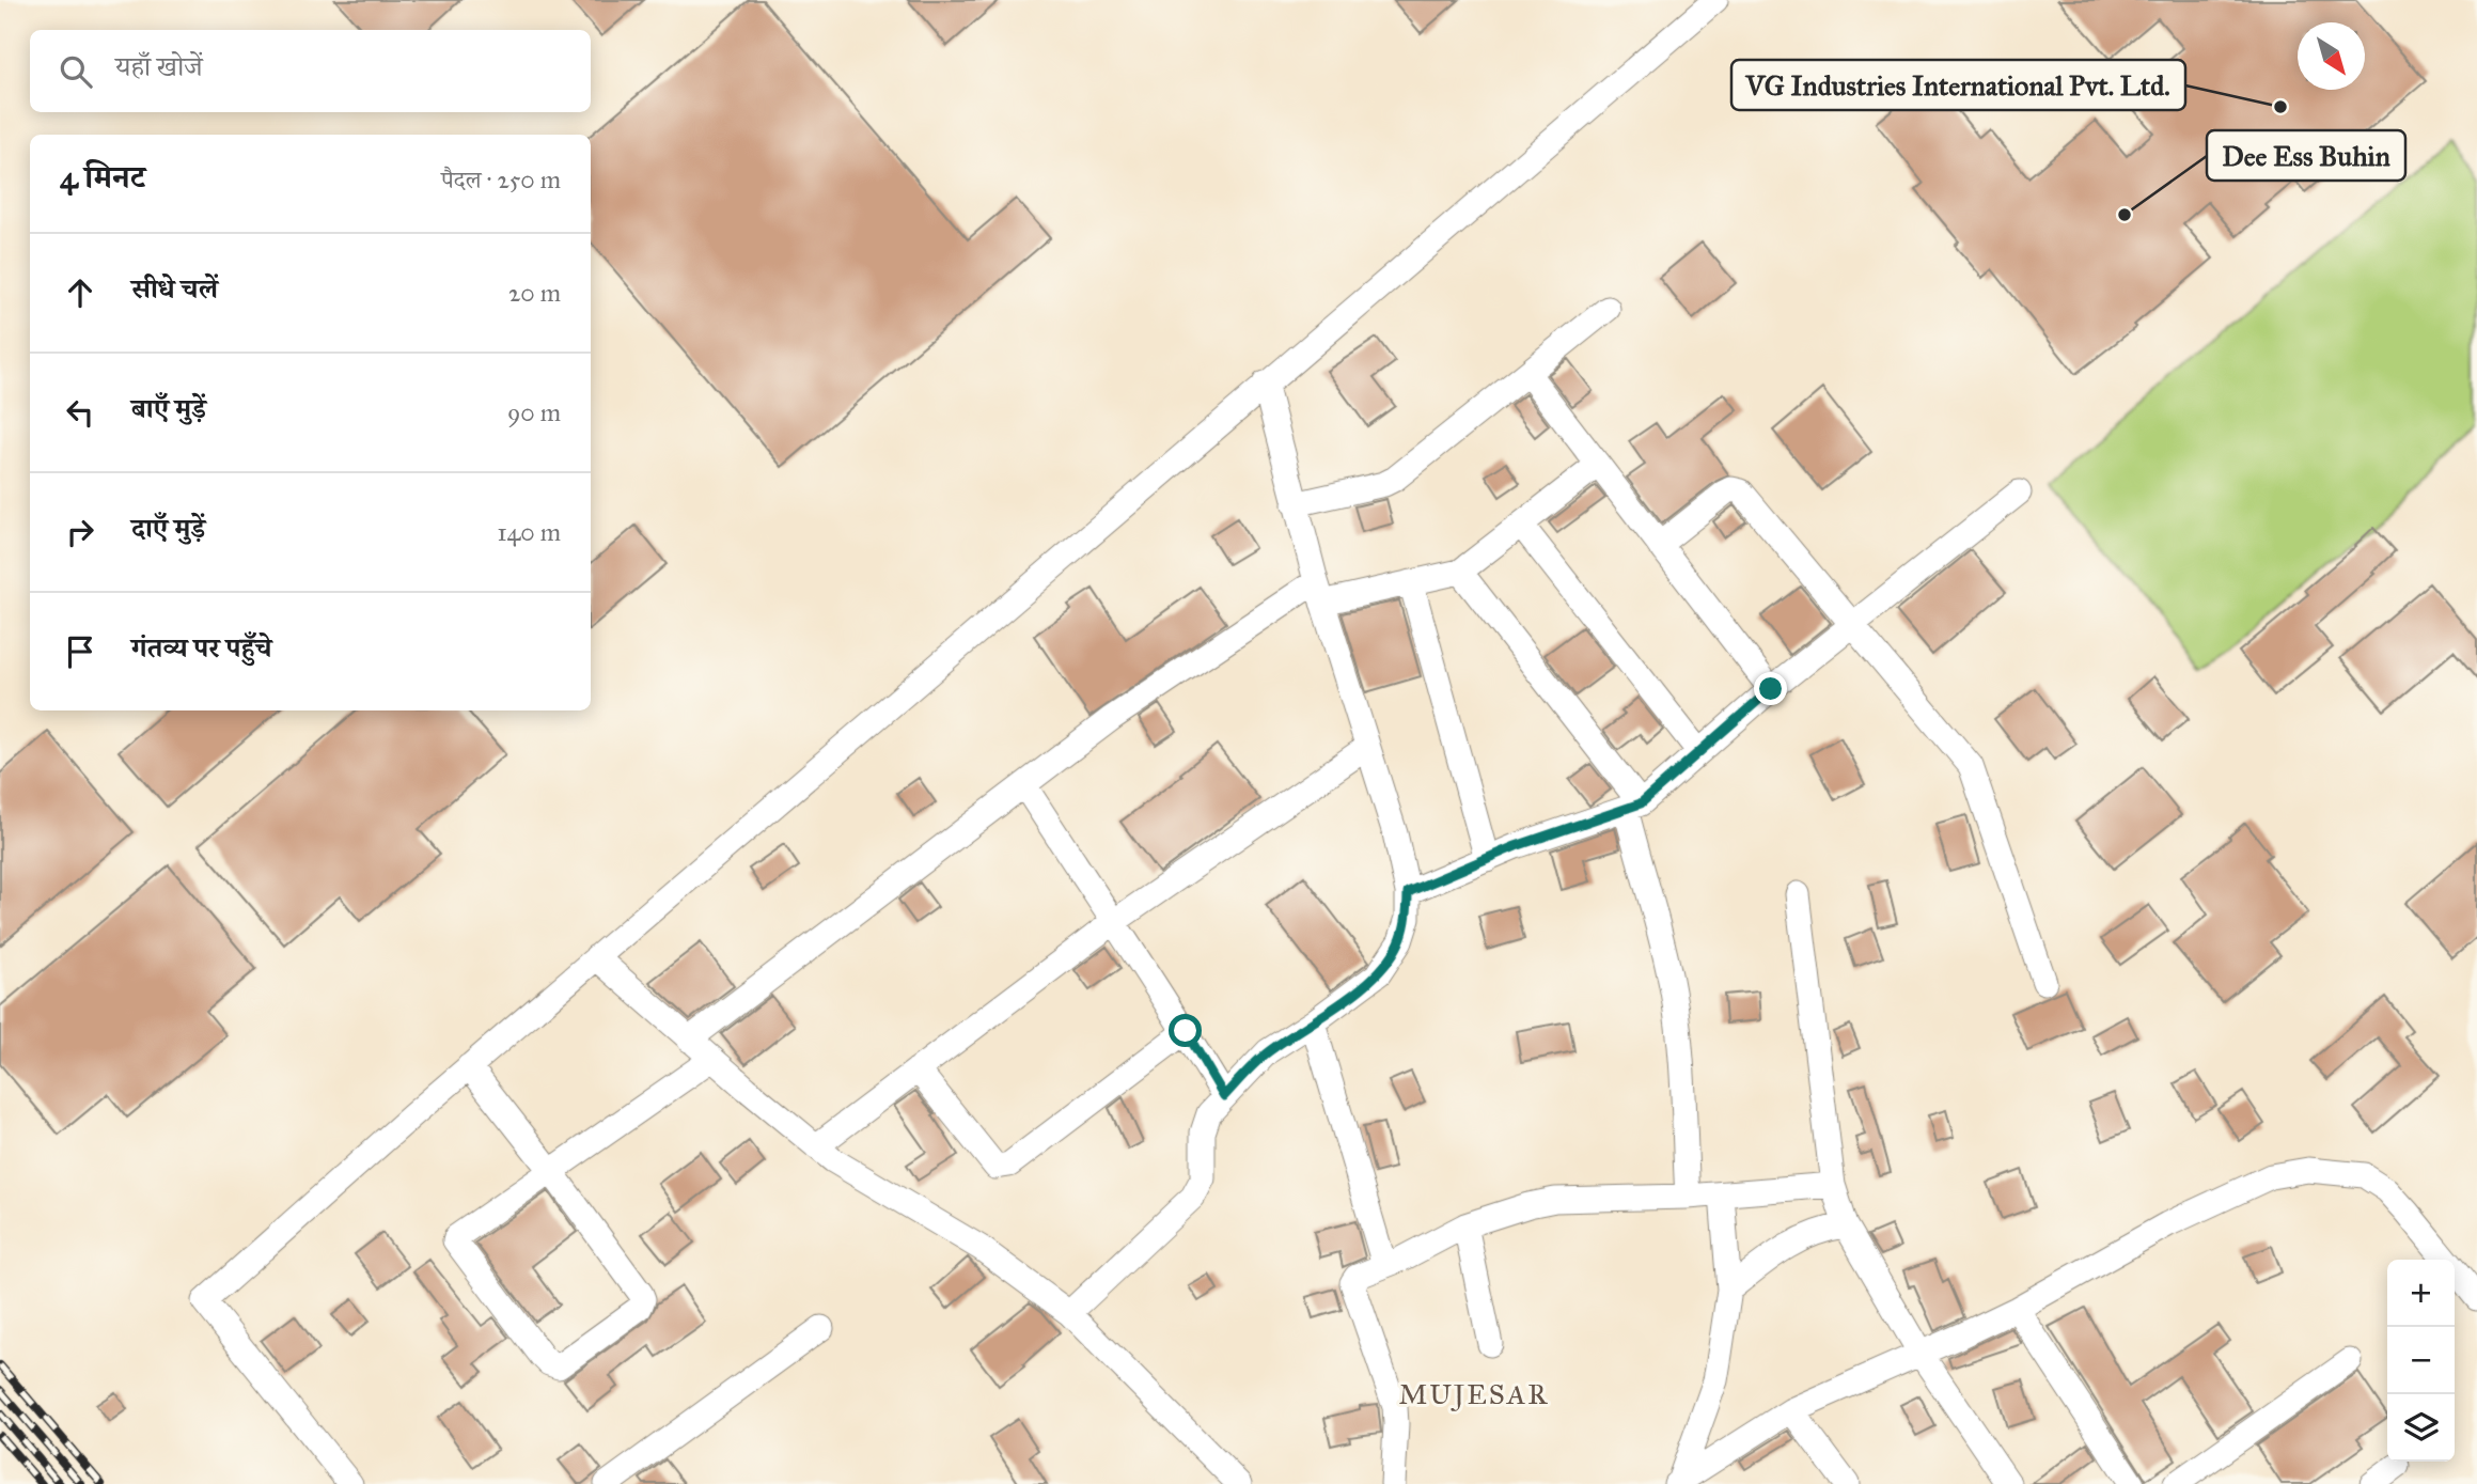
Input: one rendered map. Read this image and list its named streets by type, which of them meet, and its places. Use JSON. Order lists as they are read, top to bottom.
{
  "districts": ["MUJESAR"],
  "places": ["VG Industries International Pvt. Ltd.", "Dee Ess Buhin"],
  "north": "bottom right",
  "page": {
    "search": "यहाँ खोजें",
    "heading": ["4 मिनट", "पैदल · 250 m"],
    "list": [
      ["सीधे चलें", "20 m"],
      ["बाएँ मुड़ें", "90 m"],
      ["दाएँ मुड़ें", "140 m"],
      "गंतव्य पर पहुँचे"
    ],
    "map_buttons": ["+", "−"]
  }
}
